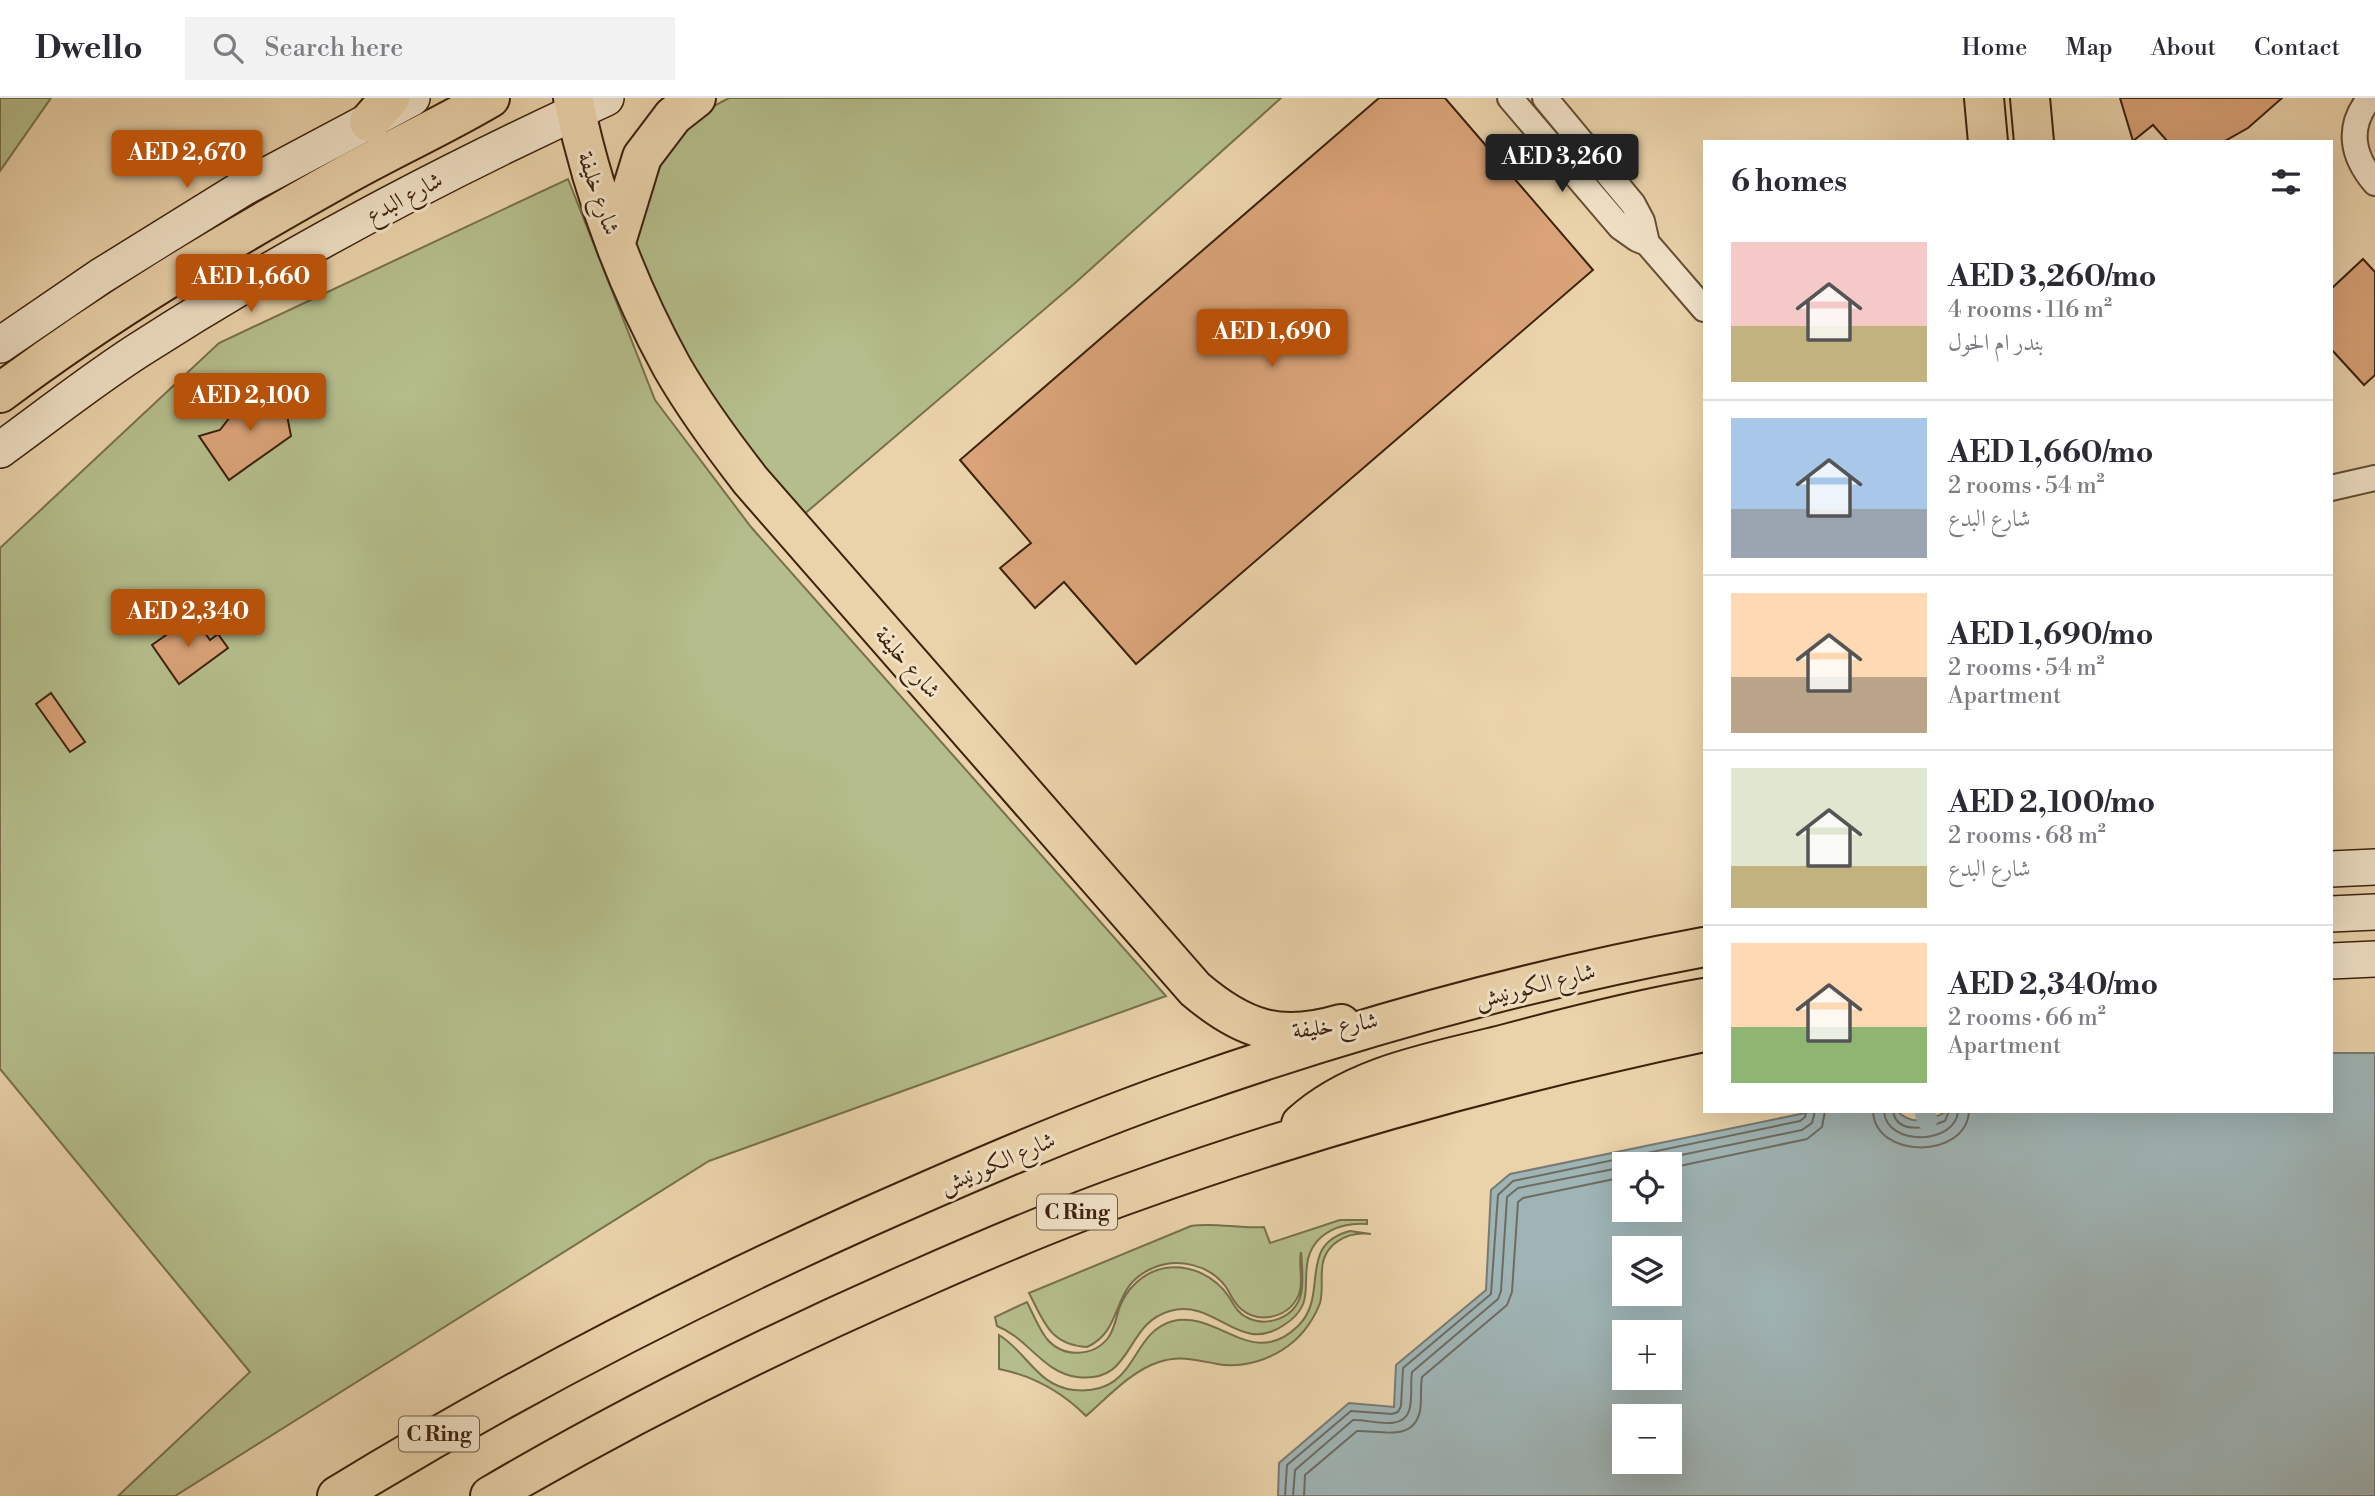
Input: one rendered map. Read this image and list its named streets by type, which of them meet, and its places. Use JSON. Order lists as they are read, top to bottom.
{
  "streets": {
    "main road": [
      "شارع خليفة",
      "شارع البدع",
      "شارع الكورنيش",
      "C Ring"
    ]
  },
  "crossings": [
    ["شارع خليفة", "شارع البدع"],
    ["شارع خليفة", "شارع الكورنيش"]
  ],
  "page": {
    "header": "Dwello",
    "search": "Search here",
    "nav": [
      "Home",
      "Map",
      "About",
      "Contact"
    ],
    "price": [
      "AED 2,670",
      "AED 3,260",
      "AED 1,660",
      "AED 1,690",
      "AED 2,100",
      "AED 2,340"
    ],
    "heading": "6 homes",
    "list": [
      {
        "name": "AED 3,260/mo",
        "note": "4 rooms · 116 m² · بندر ام الحول"
      },
      {
        "name": "AED 1,660/mo",
        "note": "2 rooms · 54 m² · شارع البدع"
      },
      {
        "name": "AED 1,690/mo",
        "note": "2 rooms · 54 m² · Apartment"
      },
      {
        "name": "AED 2,100/mo",
        "note": "2 rooms · 68 m² · شارع البدع"
      },
      {
        "name": "AED 2,340/mo",
        "note": "2 rooms · 66 m² · Apartment"
      }
    ],
    "map_buttons": ["+", "−"]
  }
}
